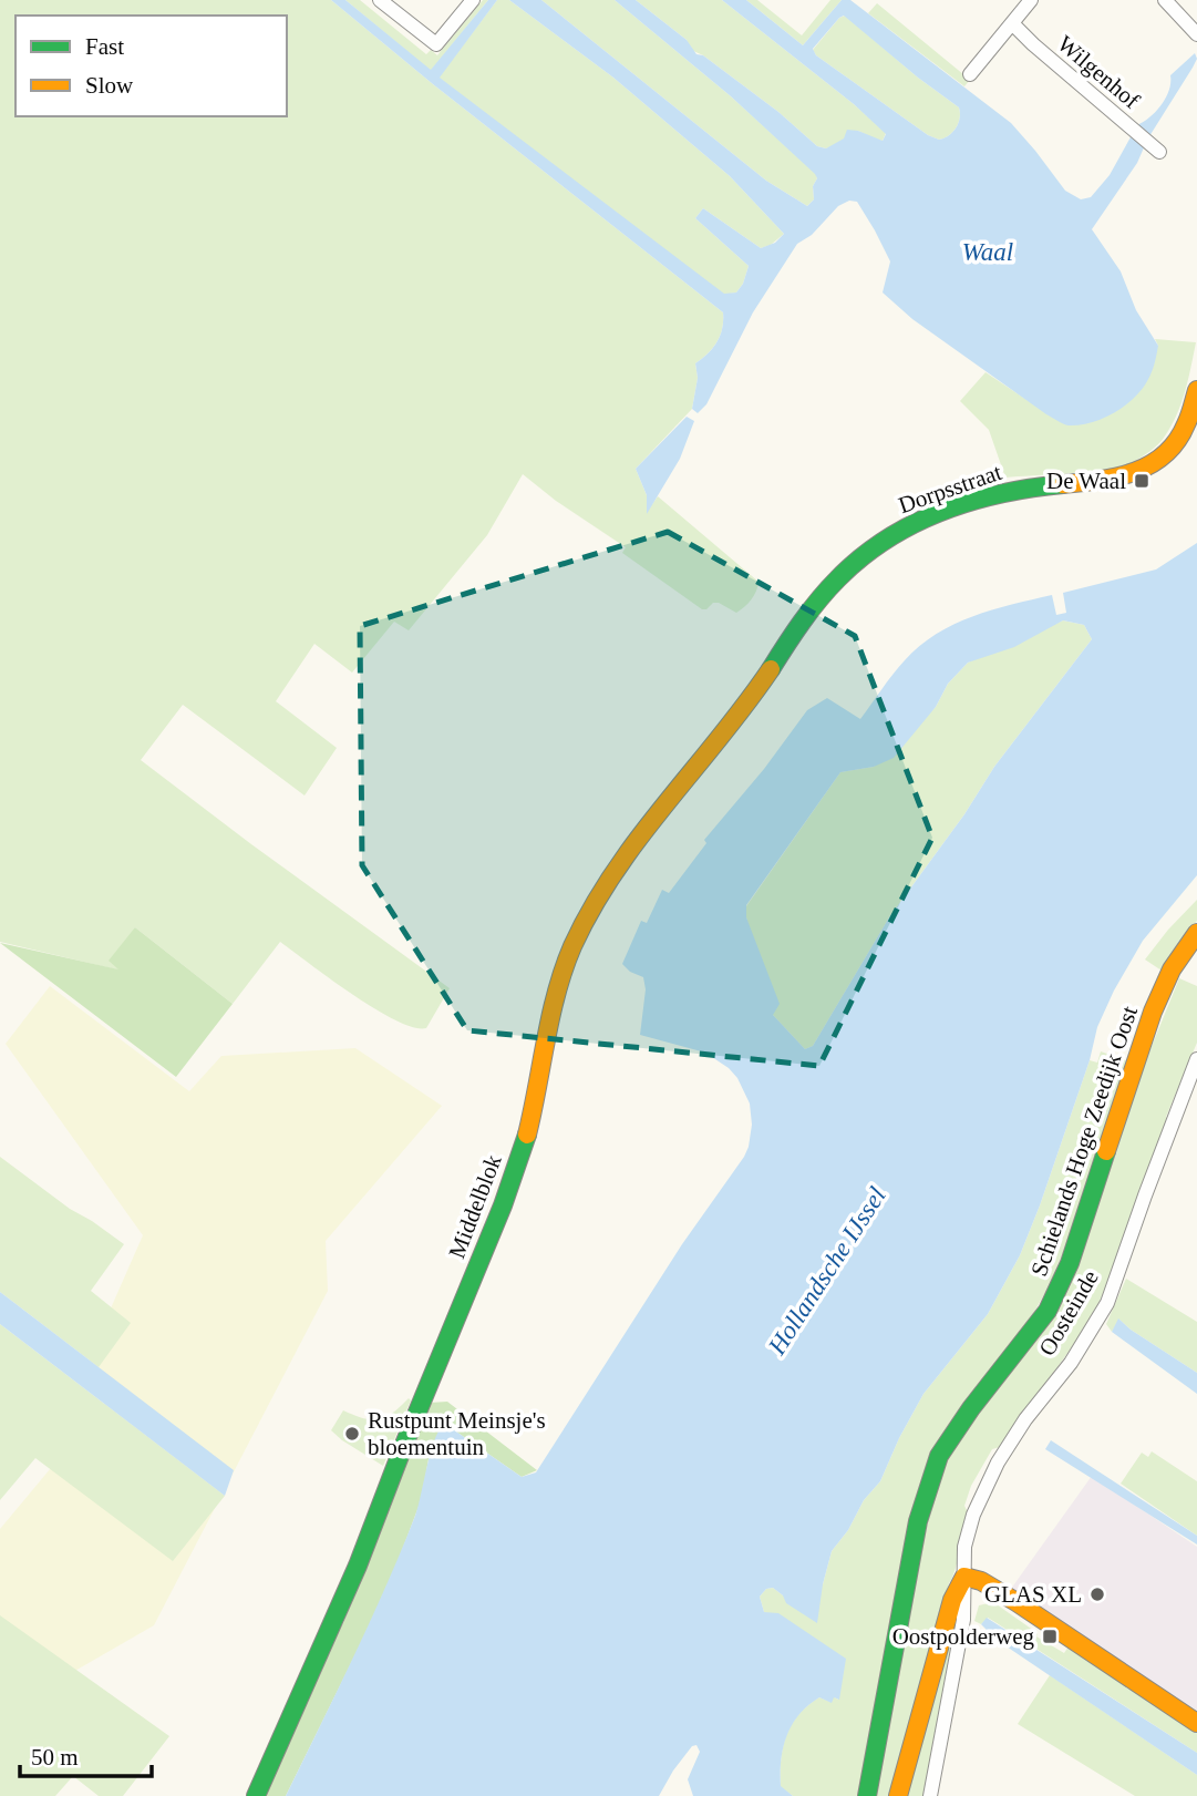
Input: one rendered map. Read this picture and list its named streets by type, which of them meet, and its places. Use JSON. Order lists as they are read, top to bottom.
{
  "streets": {
    "street": [
      "Wilgenhof",
      "Dorpsstraat",
      "Schielands Hoge Zeedijk Oost",
      "Middelblok",
      "Oosteinde"
    ]
  },
  "crossings": [
    ["Dorpsstraat", "Middelblok"]
  ],
  "water": ["Waal", "Hollandsche IJssel"],
  "places": {
    "transit": ["De Waal", "Oostpolderweg"],
    "other": ["Rustpunt Meinsje's bloementuin", "GLAS XL"]
  },
  "legend": ["Fast", "Slow"],
  "scale_bar": "50 m"
}
